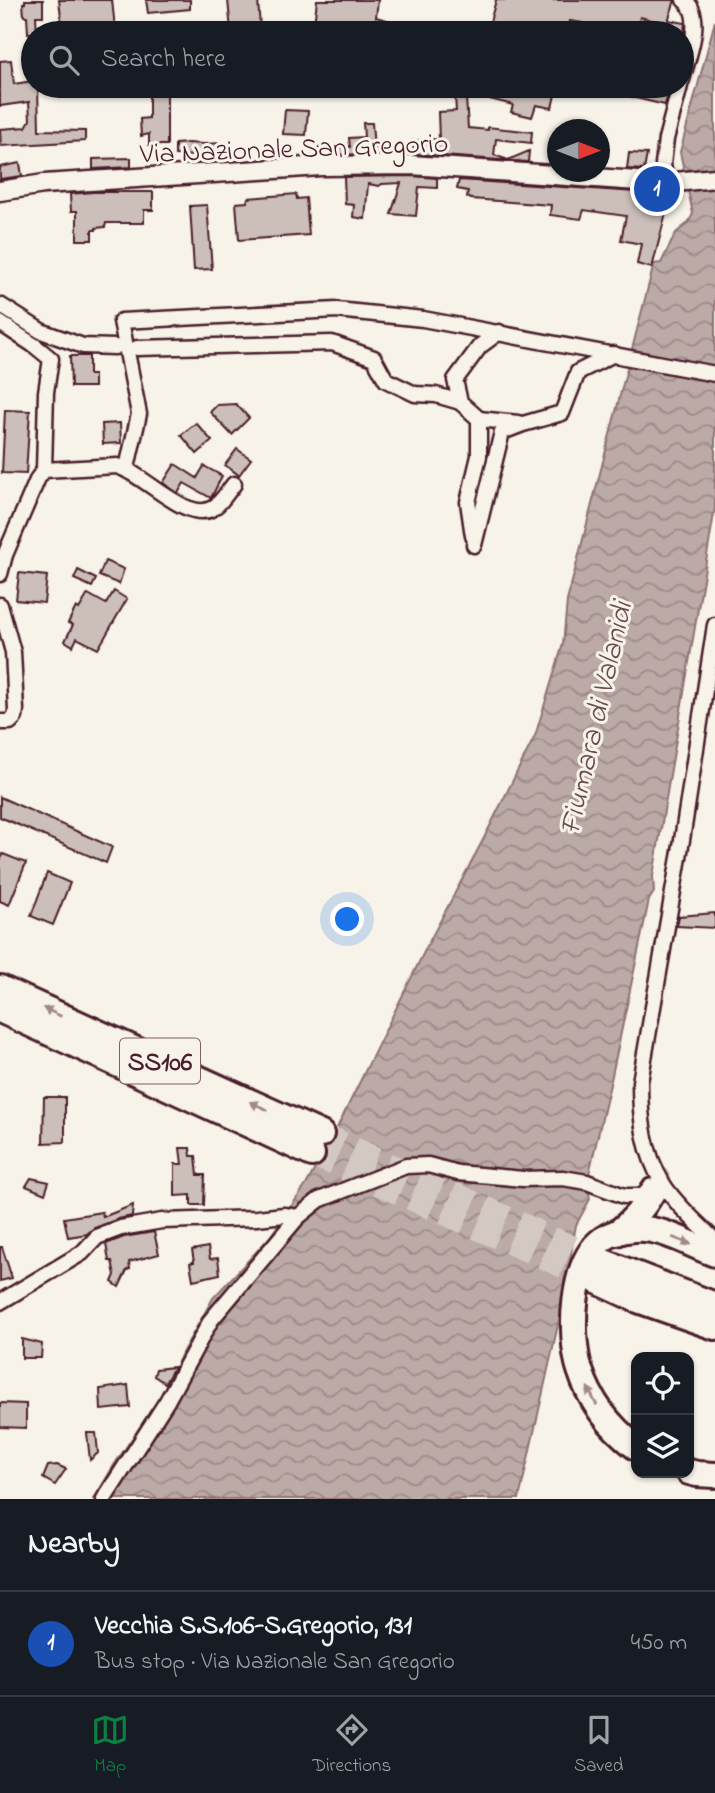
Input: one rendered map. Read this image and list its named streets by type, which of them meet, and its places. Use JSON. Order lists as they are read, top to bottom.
{
  "streets": {
    "highway": ["SS106"],
    "street": ["Via Nazionale San Gregorio"]
  },
  "water": ["Fiumara di Valanidi"],
  "north": "right",
  "page": {
    "search": "Search here",
    "pins": "1",
    "heading": "Nearby",
    "list": [
      {
        "mark": "1",
        "name": "Vecchia S.S.106-S.Gregorio, 131",
        "note": "Bus stop · Via Nazionale San Gregorio",
        "value": "450 m"
      }
    ],
    "nav": ["Map", "Directions", "Saved"]
  }
}
